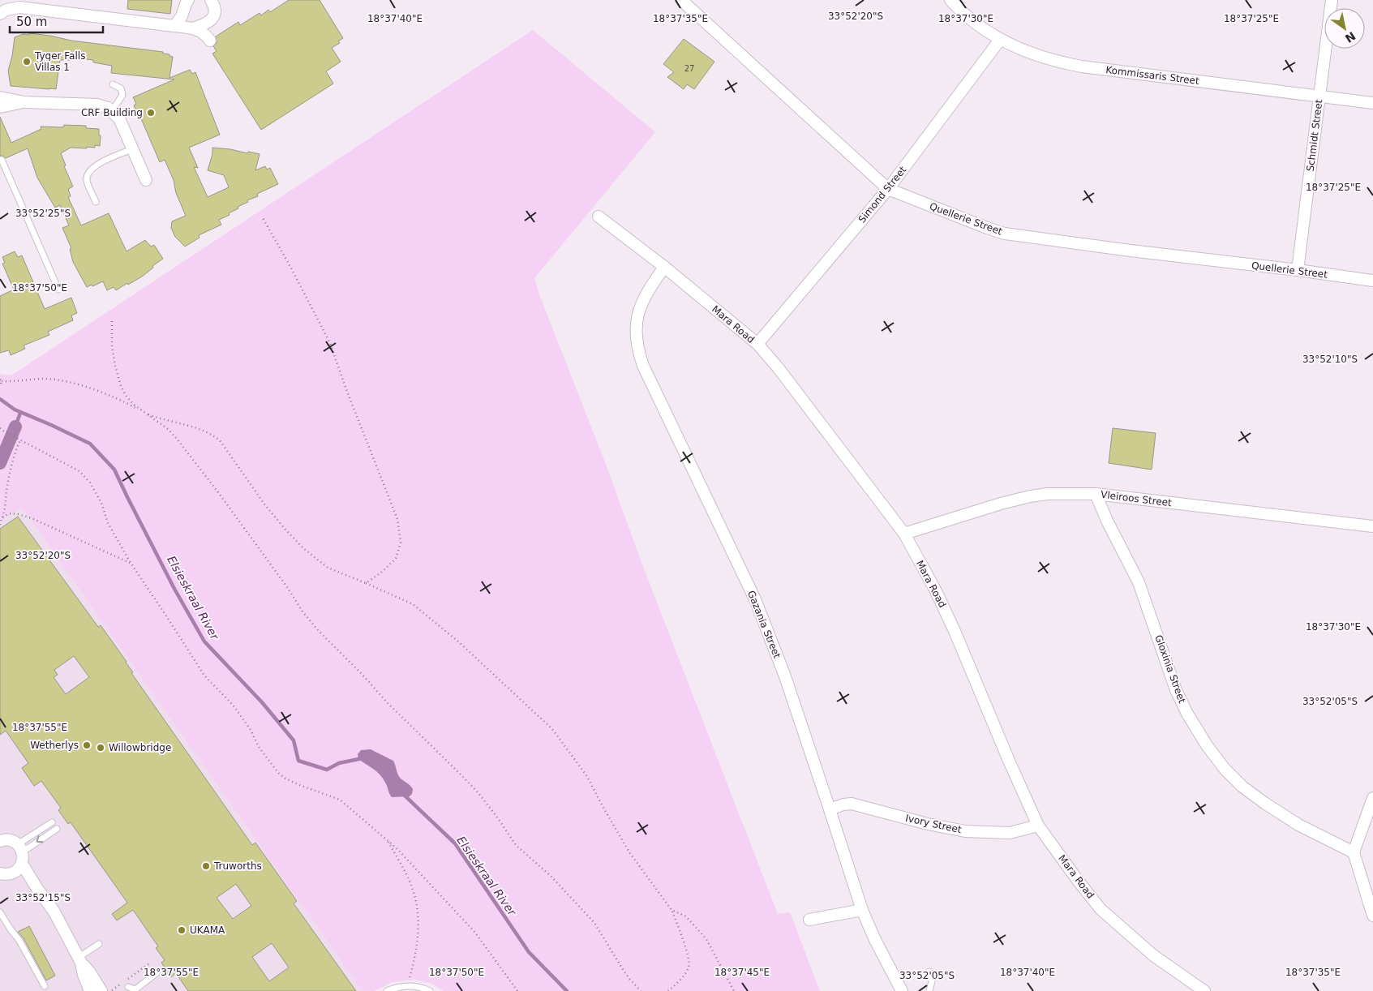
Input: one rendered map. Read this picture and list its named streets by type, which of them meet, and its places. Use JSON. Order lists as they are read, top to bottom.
{
  "streets": {
    "street": [
      "Kommissaris Street",
      "Schmidt Street",
      "Simond Street",
      "Quellerie Street",
      "Mara Road",
      "Vleiroos Street",
      "Gazania Street",
      "Gloxinia Street",
      "Ivory Street"
    ]
  },
  "crossings": [
    ["Kommissaris Street", "Schmidt Street"],
    ["Kommissaris Street", "Simond Street"],
    ["Schmidt Street", "Quellerie Street"],
    ["Simond Street", "Quellerie Street"],
    ["Simond Street", "Mara Road"],
    ["Mara Road", "Vleiroos Street"],
    ["Mara Road", "Gazania Street"],
    ["Mara Road", "Ivory Street"],
    ["Vleiroos Street", "Gloxinia Street"],
    ["Gazania Street", "Ivory Street"]
  ],
  "water": ["Elsieskraal River"],
  "places": [
    "Tyger Falls Villas 1",
    "CRF Building",
    "Wetherlys",
    "Willowbridge",
    "Truworths",
    "UKAMA"
  ],
  "house_numbers": ["27"],
  "scale_bar": "50 m",
  "north": "bottom right",
  "coordinates": [
    "33°52'20\"S",
    "18°37'40\"E",
    "18°37'35\"E",
    "18°37'30\"E",
    "18°37'25\"E",
    "33°52'25\"S",
    "18°37'50\"E",
    "33°52'10\"S",
    "33°52'05\"S",
    "18°37'55\"E",
    "33°52'15\"S",
    "18°37'45\"E"
  ]
}
